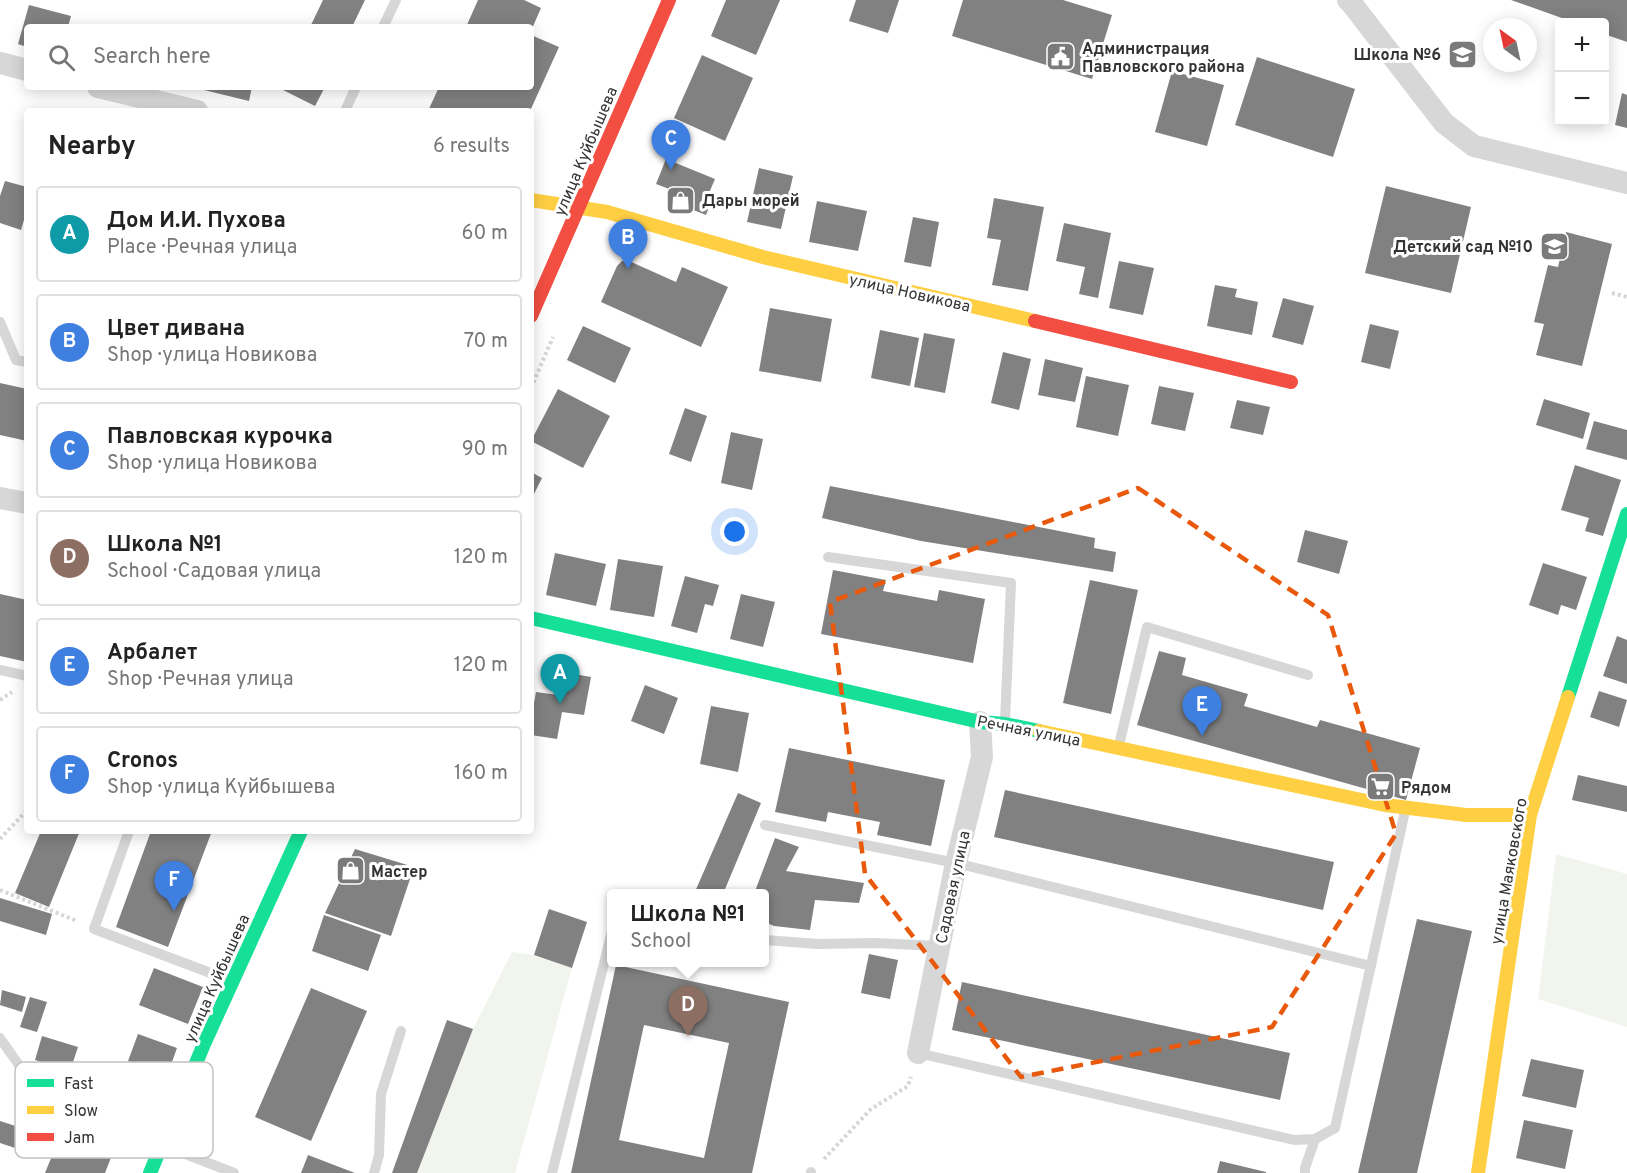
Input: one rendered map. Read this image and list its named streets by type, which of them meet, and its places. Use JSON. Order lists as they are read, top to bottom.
{
  "streets": {
    "street": [
      "улица Куйбышева",
      "улица Новикова",
      "Речная улица",
      "улица Маяковского",
      "Садовая улица"
    ]
  },
  "crossings": [
    ["улица Куйбышева", "улица Новикова"],
    ["Речная улица", "улица Маяковского"],
    ["Речная улица", "Садовая улица"]
  ],
  "places": {
    "school or university": ["Школа №6", "Детский сад №10"],
    "public building": ["Администрация Павловского района"],
    "shop": ["Дары морей", "Мастер"],
    "supermarket": ["Рядом"]
  },
  "legend": ["Fast", "Slow", "Jam"],
  "north": "top left",
  "page": {
    "map_buttons": ["+", "−"],
    "search": "Search here",
    "heading": ["Nearby", "6 results"],
    "pins": [
      "C",
      "B",
      "A",
      "E",
      "F",
      "D"
    ],
    "list": [
      {
        "mark": "A",
        "name": "Дом И.И. Пухова",
        "note": "Place · Речная улица",
        "value": "60 m"
      },
      {
        "mark": "B",
        "name": "Цвет дивана",
        "note": "Shop · улица Новикова",
        "value": "70 m"
      },
      {
        "mark": "C",
        "name": "Павловская курочка",
        "note": "Shop · улица Новикова",
        "value": "90 m"
      },
      {
        "mark": "D",
        "name": "Школа №1",
        "note": "School · Садовая улица",
        "value": "120 m"
      },
      {
        "mark": "E",
        "name": "Арбалет",
        "note": "Shop · Речная улица",
        "value": "120 m"
      },
      {
        "mark": "F",
        "name": "Cronos",
        "note": "Shop · улица Куйбышева",
        "value": "160 m"
      }
    ],
    "popup": ["Школа №1", "School"]
  }
}
